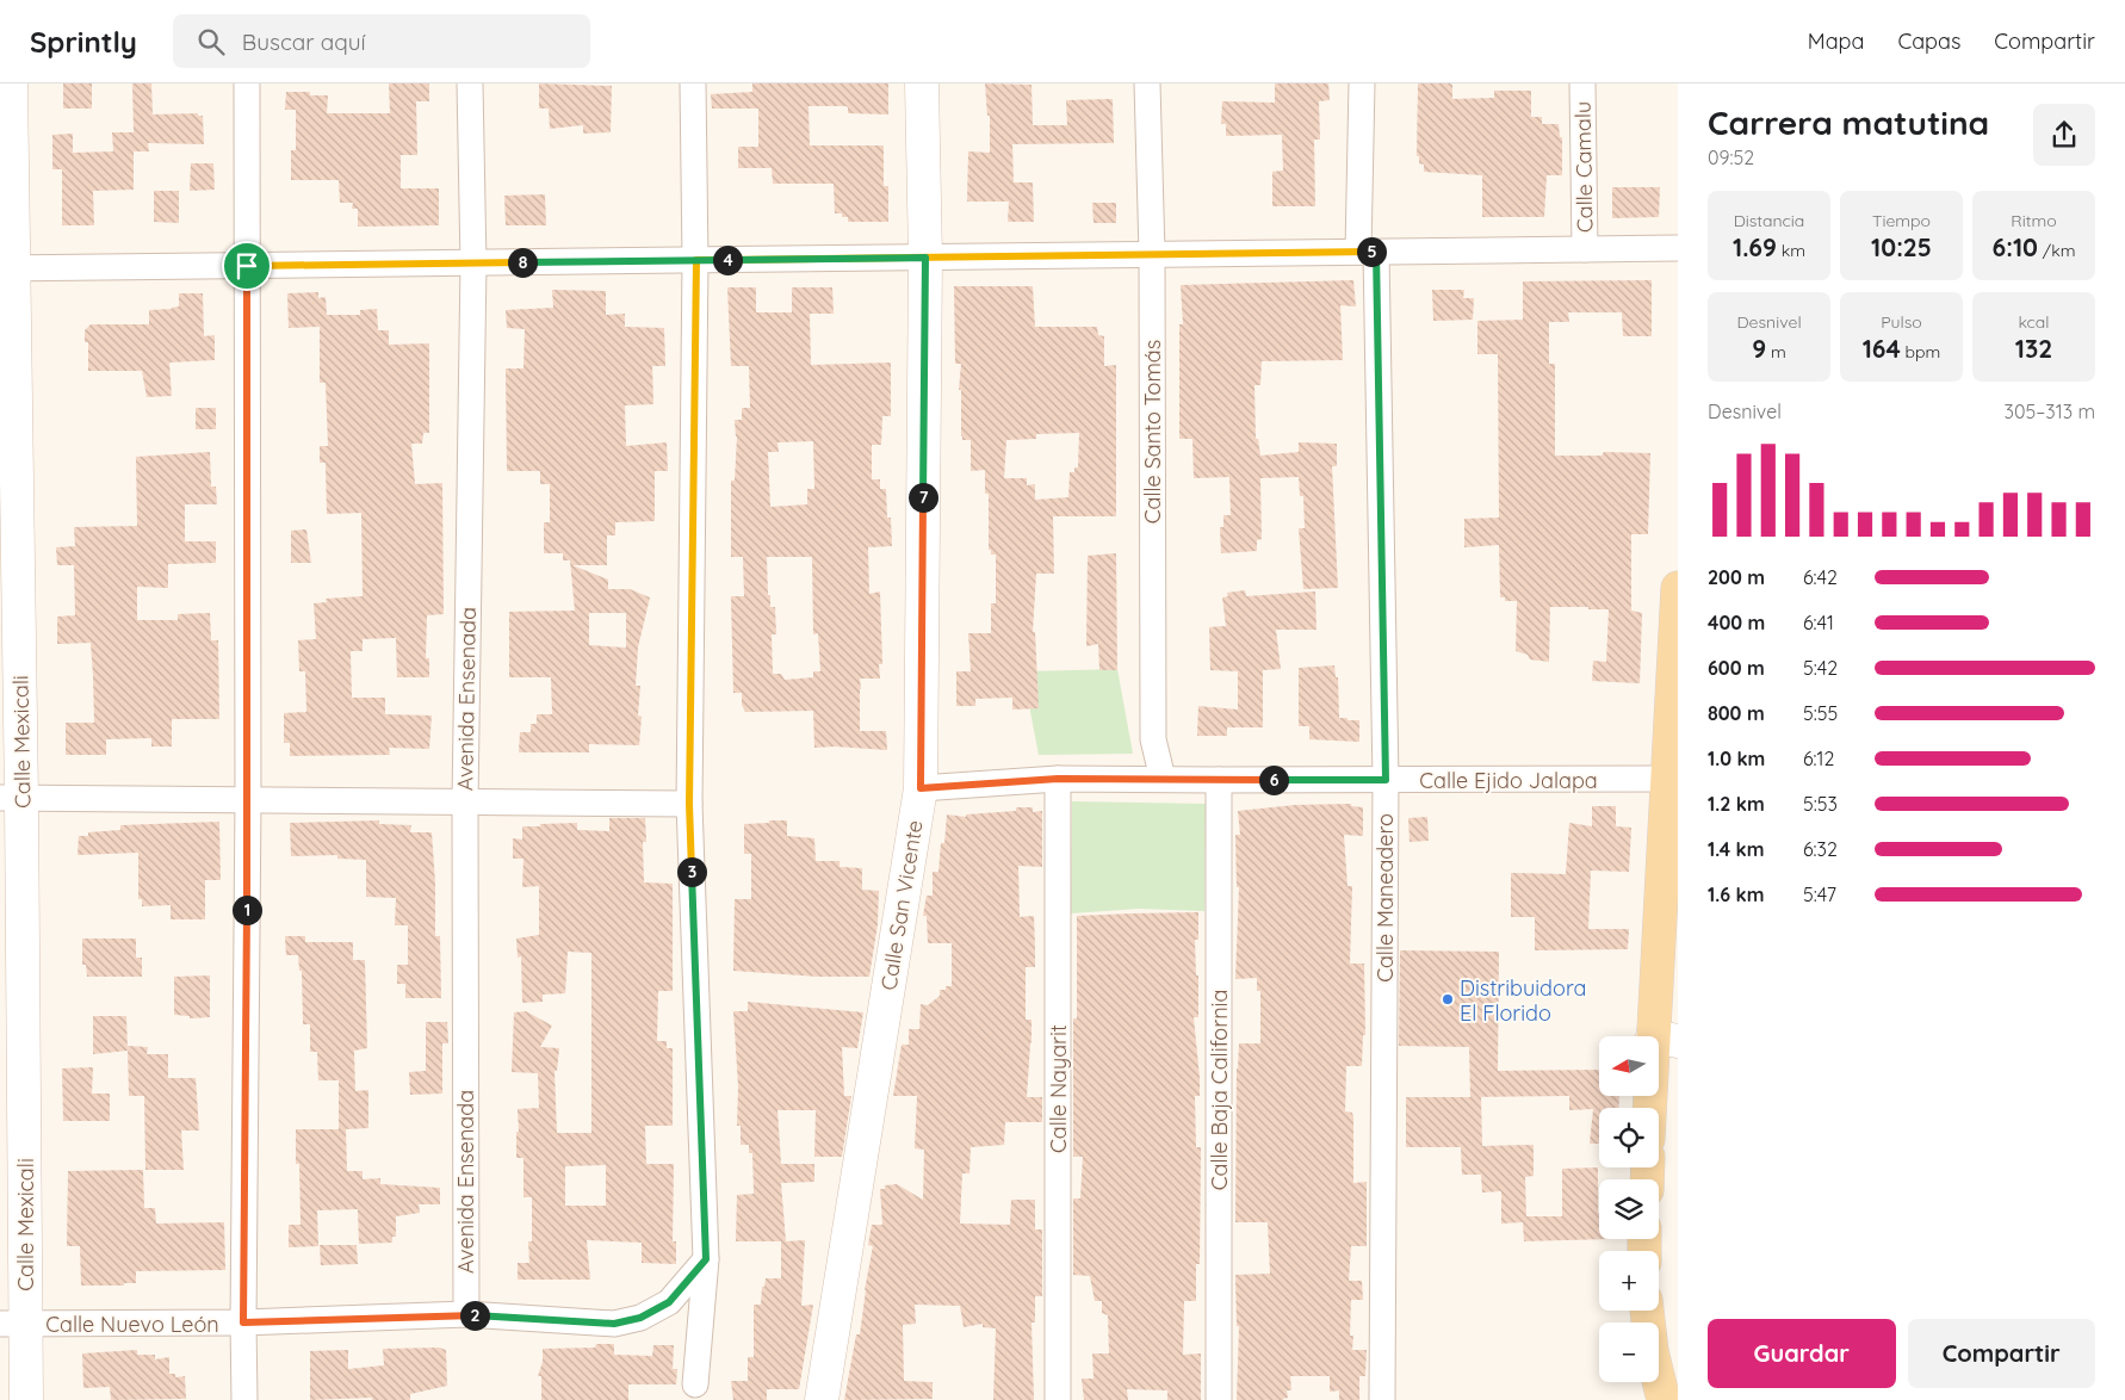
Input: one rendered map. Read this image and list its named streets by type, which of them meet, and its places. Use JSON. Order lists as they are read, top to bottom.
{
  "streets": {
    "street": [
      "Calle Camalu",
      "Calle Santo Tomás",
      "Avenida Ensenada",
      "Calle Mexicali",
      "Calle Ejido Jalapa",
      "Calle Maneadero",
      "Calle San Vicente",
      "Calle Nayarit",
      "Calle Baja California",
      "Calle Nuevo León"
    ]
  },
  "crossings": [
    ["Calle Santo Tomás", "Calle Ejido Jalapa"],
    ["Avenida Ensenada", "Calle Nuevo León"],
    ["Calle Mexicali", "Calle Nuevo León"],
    ["Calle Ejido Jalapa", "Calle Maneadero"],
    ["Calle Ejido Jalapa", "Calle San Vicente"],
    ["Calle Ejido Jalapa", "Calle Nayarit"],
    ["Calle Ejido Jalapa", "Calle Baja California"]
  ],
  "places": ["Distribuidora El Florido"],
  "north": "left",
  "page": {
    "header": "Sprintly",
    "search": "Buscar aquí",
    "nav": ["Mapa", "Capas", "Compartir"],
    "heading": ["Carrera matutina", "09:52"],
    "stats": [
      ["Distancia", "1.69 km"],
      ["Tiempo", "10:25"],
      ["Ritmo", "6:10 /km"],
      ["Desnivel", "9 m"],
      ["Pulso", "164 bpm"],
      ["kcal", "132"]
    ],
    "pins": [
      "5",
      "4",
      "8",
      "7",
      "6",
      "3",
      "1",
      "2"
    ],
    "chart": ["Desnivel", "305–313 m"],
    "list": [
      {
        "name": "200 m",
        "note": "6:42"
      },
      {
        "name": "400 m",
        "note": "6:41"
      },
      {
        "name": "600 m",
        "note": "5:42"
      },
      {
        "name": "800 m",
        "note": "5:55"
      },
      {
        "name": "1.0 km",
        "note": "6:12"
      },
      {
        "name": "1.2 km",
        "note": "5:53"
      },
      {
        "name": "1.4 km",
        "note": "6:32"
      },
      {
        "name": "1.6 km",
        "note": "5:47"
      }
    ],
    "map_buttons": ["+", "−"],
    "buttons": ["Guardar", "Compartir"]
  }
}
